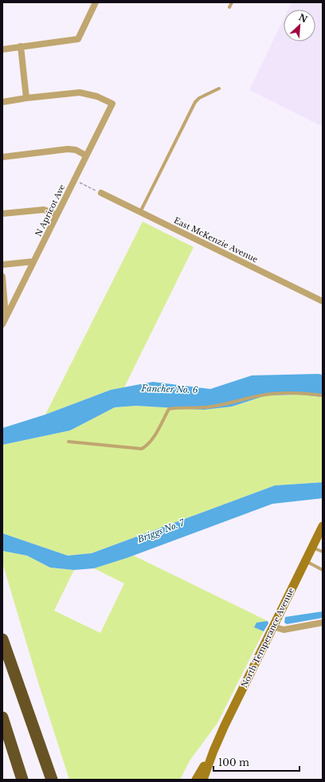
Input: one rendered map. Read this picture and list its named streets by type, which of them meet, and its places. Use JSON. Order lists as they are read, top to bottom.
{
  "streets": {
    "main road": ["North Temperance Avenue"],
    "street": ["N Apricot Ave", "East McKenzie Avenue"]
  },
  "water": ["Fancher No. 6", "Briggs No. 7"],
  "scale_bar": "100 m",
  "north": "top right"
}
